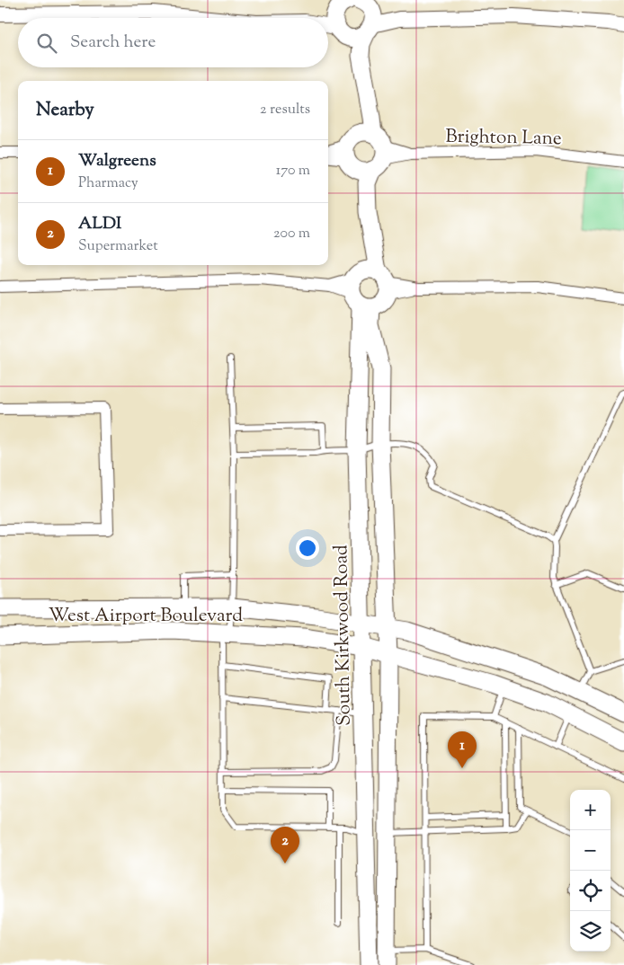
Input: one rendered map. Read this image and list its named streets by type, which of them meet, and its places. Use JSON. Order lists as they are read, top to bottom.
{
  "streets": {
    "main road": ["West Airport Boulevard", "South Kirkwood Road"],
    "street": ["Brighton Lane"]
  },
  "crossings": [
    ["Brighton Lane", "South Kirkwood Road"],
    ["West Airport Boulevard", "South Kirkwood Road"]
  ],
  "page": {
    "search": "Search here",
    "heading": ["Nearby", "2 results"],
    "list": [
      {
        "mark": "1",
        "name": "Walgreens",
        "note": "Pharmacy",
        "value": "170 m"
      },
      {
        "mark": "2",
        "name": "ALDI",
        "note": "Supermarket",
        "value": "200 m"
      }
    ],
    "pins": ["1", "2"],
    "map_buttons": ["+", "−"]
  }
}
